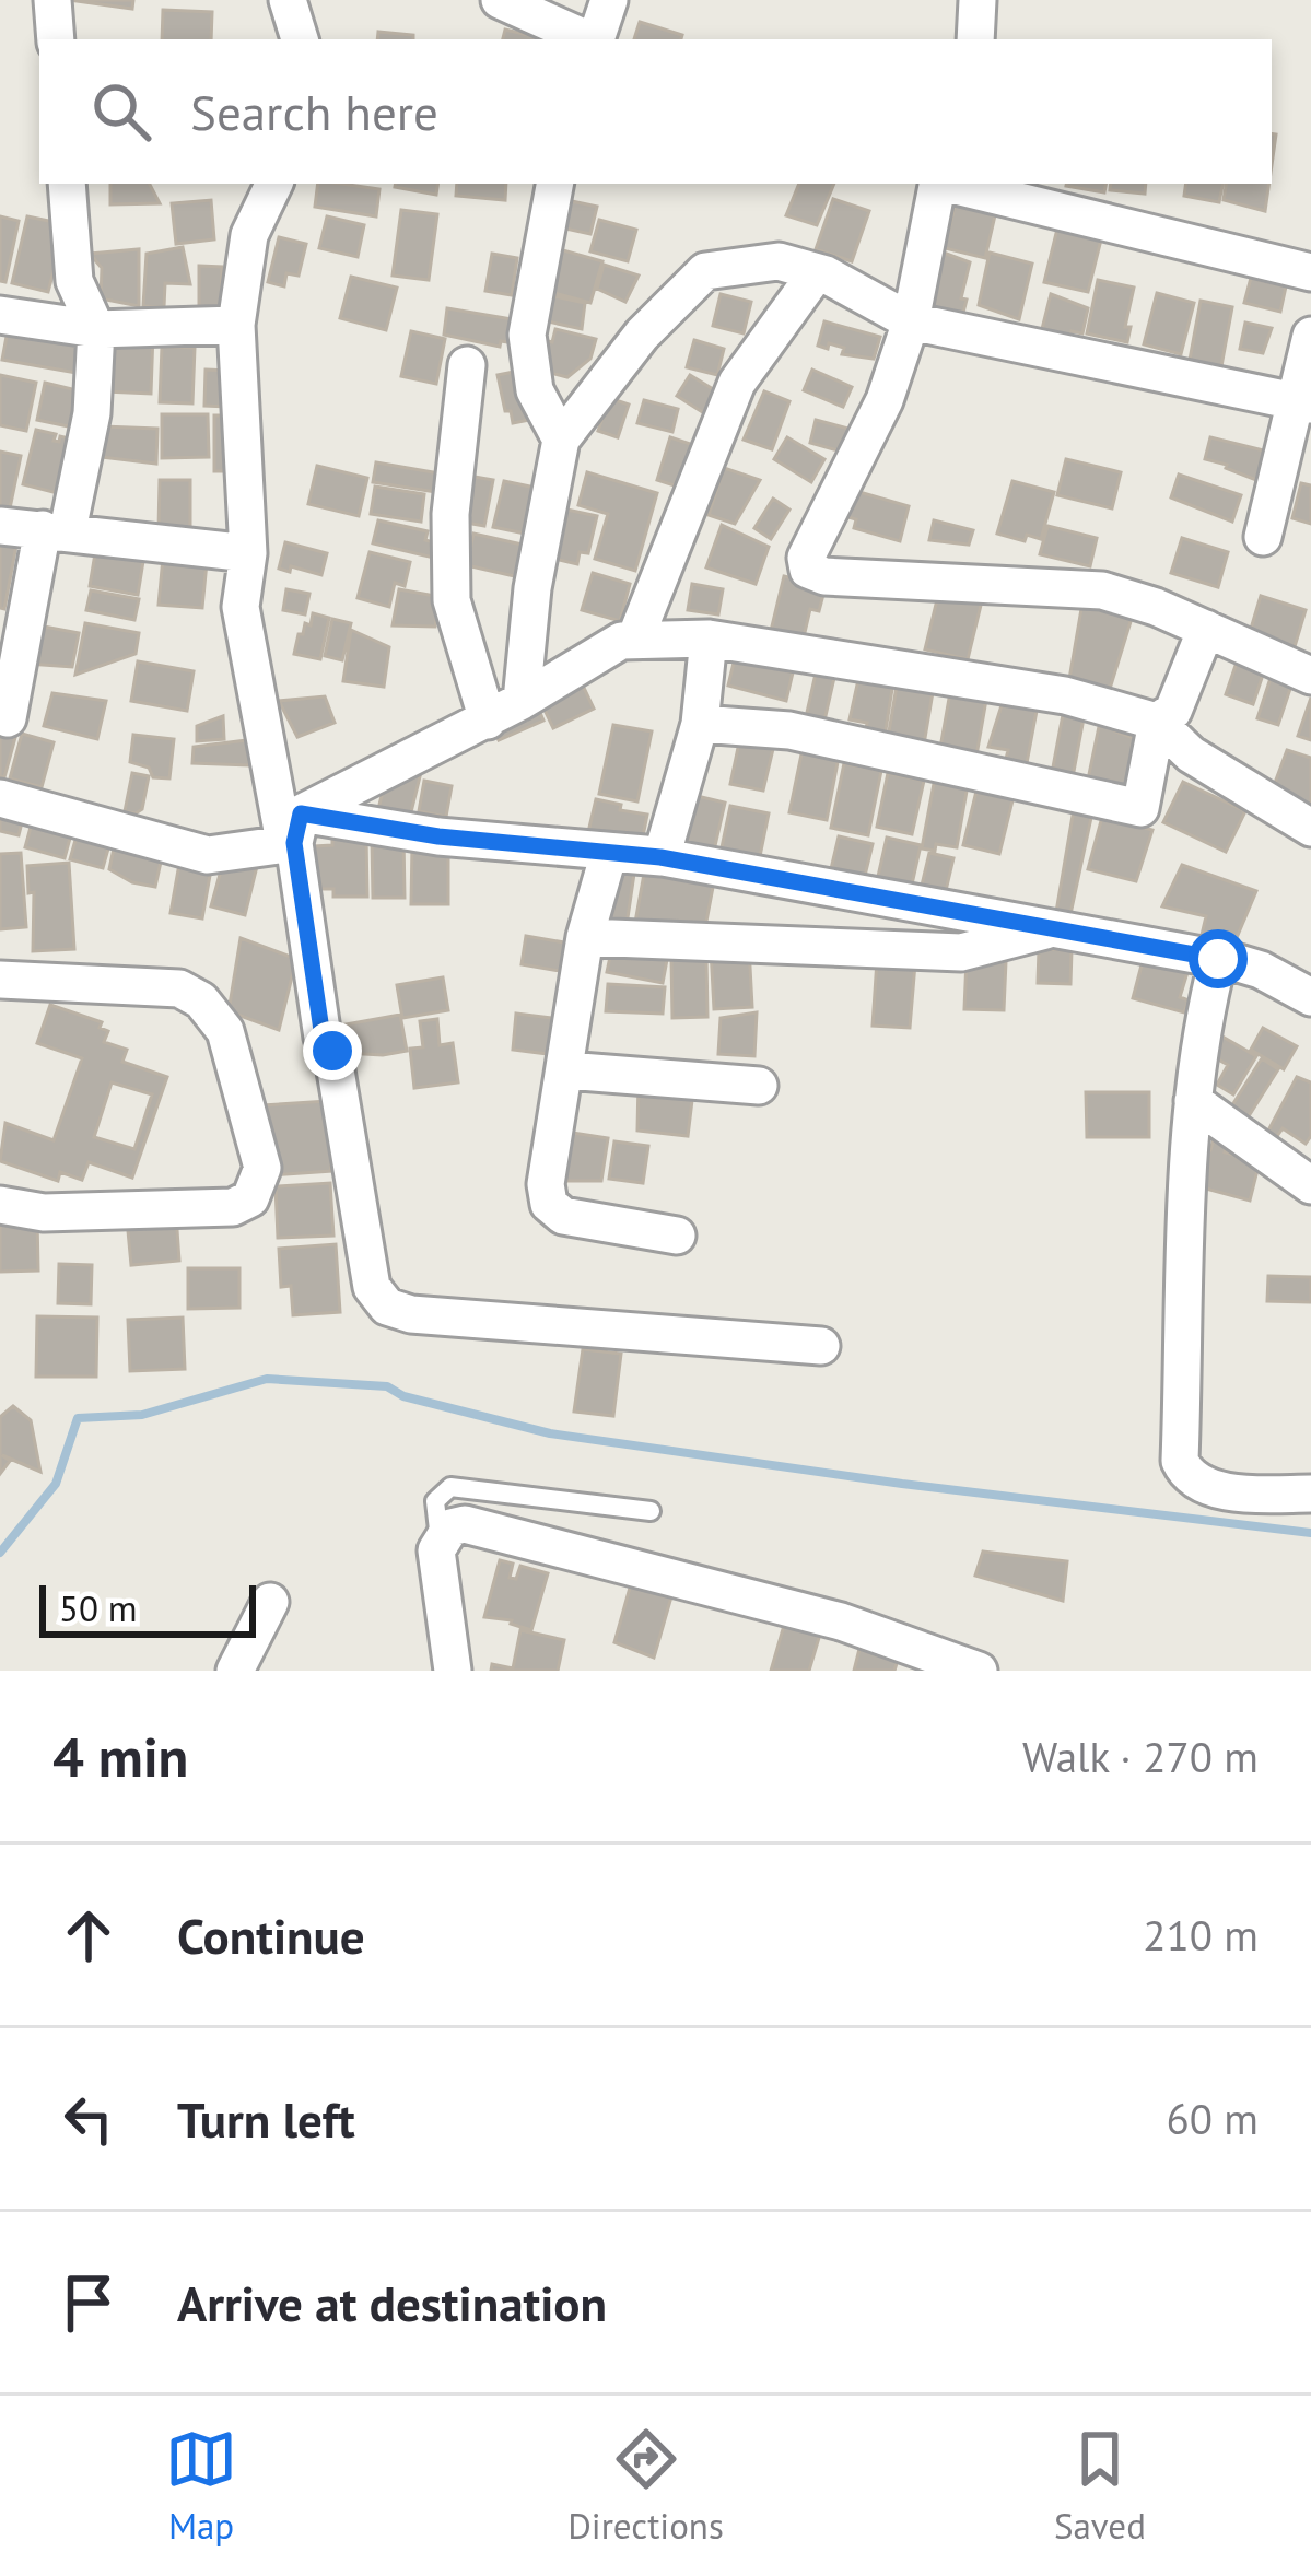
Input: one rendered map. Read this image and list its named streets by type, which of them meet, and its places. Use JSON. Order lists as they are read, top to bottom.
{
  "scale_bar": "50 m",
  "page": {
    "search": "Search here",
    "scale": "50 m",
    "heading": ["4 min", "Walk · 270 m"],
    "list": [
      ["Continue", "210 m"],
      ["Turn left", "60 m"],
      "Arrive at destination"
    ],
    "nav": ["Map", "Directions", "Saved"]
  }
}
